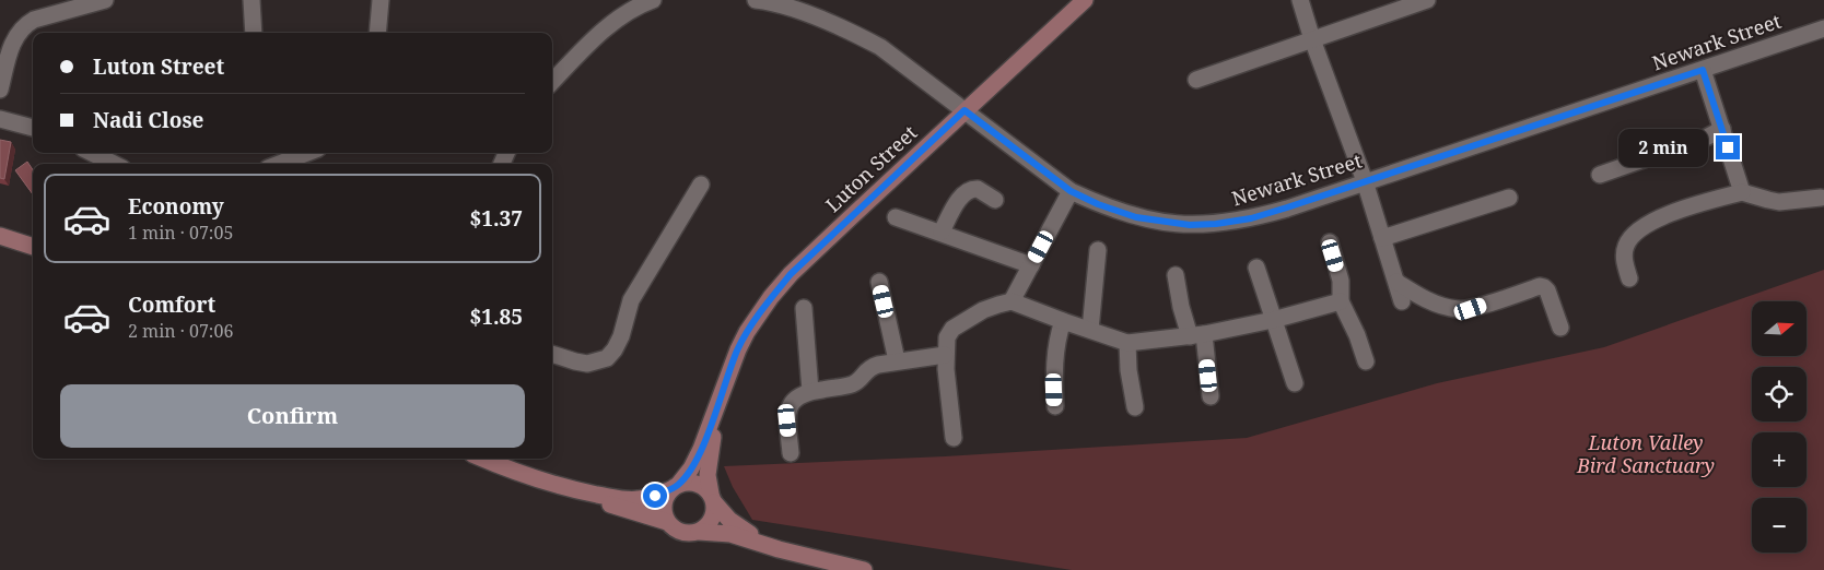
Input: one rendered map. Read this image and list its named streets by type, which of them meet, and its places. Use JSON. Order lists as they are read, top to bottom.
{
  "streets": {
    "main road": ["Luton Street"],
    "street": ["Newark Street"]
  },
  "crossings": [
    ["Newark Street", "Luton Street"]
  ],
  "parks": ["Luton Valley Bird Sanctuary"],
  "north": "right",
  "page": {
    "banner": ["Luton Street", "Nadi Close"],
    "bubble": "2 min",
    "list": [
      {
        "name": "Economy",
        "note": "1 min · 07:05",
        "value": "$1.37"
      },
      {
        "name": "Comfort",
        "note": "2 min · 07:06",
        "value": "$1.85"
      }
    ],
    "map_buttons": ["+", "−"],
    "buttons": "Confirm"
  }
}
